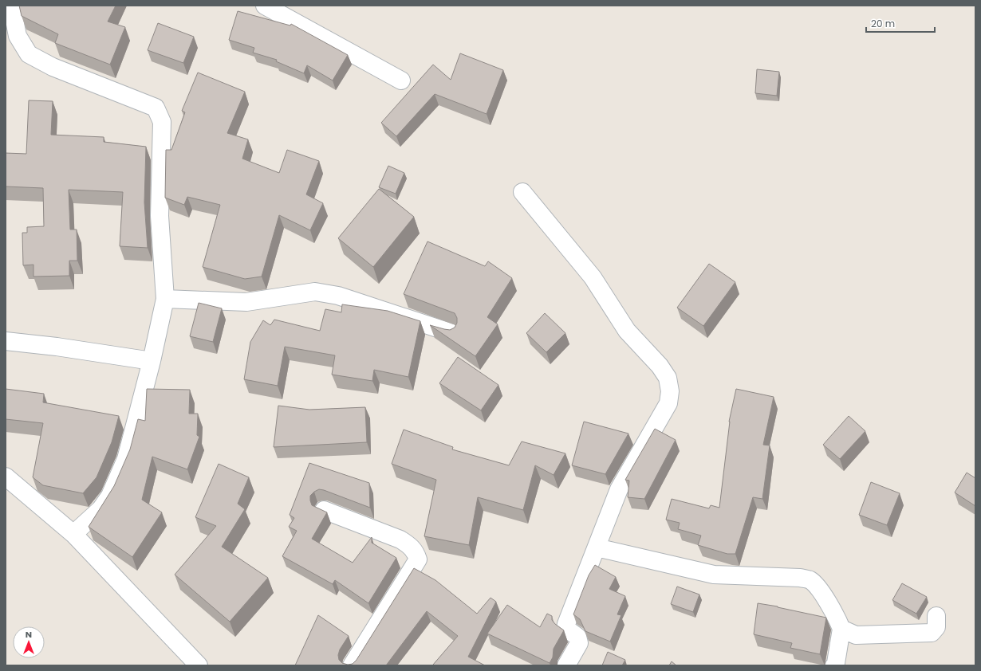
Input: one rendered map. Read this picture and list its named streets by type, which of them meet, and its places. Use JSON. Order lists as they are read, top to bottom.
{
  "scale_bar": "20 m",
  "north": "top"
}
